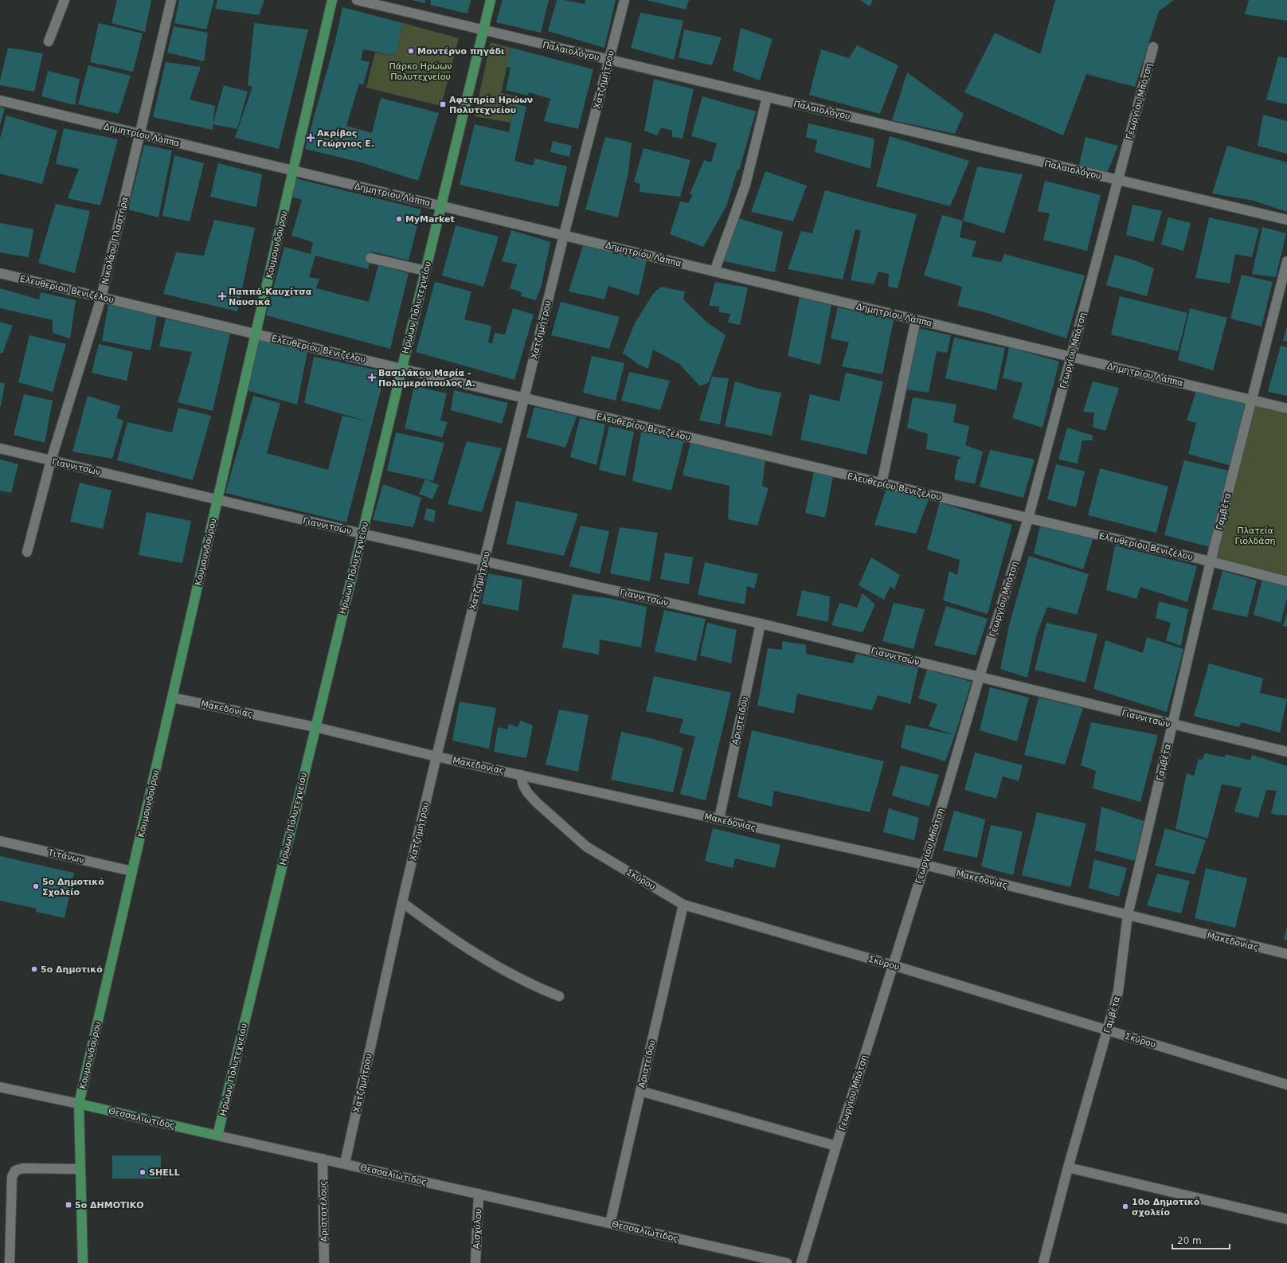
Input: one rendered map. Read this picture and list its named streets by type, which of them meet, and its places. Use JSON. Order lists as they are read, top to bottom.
{
  "streets": {
    "main road": ["Κουμουνδούρου", "Ηρώων Πολυτεχνείου", "Θεσσαλιώτιδος"],
    "street": [
      "Παλαιολόγου",
      "Χατζημήτρου",
      "Γεωργίου Μπότση",
      "Δημητρίου Λάππα",
      "Νικολάου Πλαστήρα",
      "Ελευθερίου Βενιζέλου",
      "Γιαννιτσών",
      "Γαμβέτα",
      "Μακεδονίας",
      "Αριστείδου",
      "Τιτάνων",
      "Σκύρου",
      "Αριστοτέλους",
      "Αισχύλου"
    ]
  },
  "crossings": [
    ["Παλαιολόγου", "Χατζημήτρου"],
    ["Παλαιολόγου", "Γεωργίου Μπότση"],
    ["Παλαιολόγου", "Ηρώων Πολυτεχνείου"],
    ["Χατζημήτρου", "Δημητρίου Λάππα"],
    ["Χατζημήτρου", "Ελευθερίου Βενιζέλου"],
    ["Χατζημήτρου", "Γιαννιτσών"],
    ["Χατζημήτρου", "Μακεδονίας"],
    ["Χατζημήτρου", "Θεσσαλιώτιδος"],
    ["Γεωργίου Μπότση", "Δημητρίου Λάππα"],
    ["Γεωργίου Μπότση", "Ελευθερίου Βενιζέλου"],
    ["Γεωργίου Μπότση", "Γιαννιτσών"],
    ["Γεωργίου Μπότση", "Μακεδονίας"],
    ["Γεωργίου Μπότση", "Σκύρου"],
    ["Δημητρίου Λάππα", "Νικολάου Πλαστήρα"],
    ["Δημητρίου Λάππα", "Κουμουνδούρου"],
    ["Δημητρίου Λάππα", "Ηρώων Πολυτεχνείου"],
    ["Δημητρίου Λάππα", "Γαμβέτα"],
    ["Νικολάου Πλαστήρα", "Ελευθερίου Βενιζέλου"],
    ["Νικολάου Πλαστήρα", "Γιαννιτσών"],
    ["Κουμουνδούρου", "Ελευθερίου Βενιζέλου"],
    ["Κουμουνδούρου", "Γιαννιτσών"],
    ["Κουμουνδούρου", "Μακεδονίας"],
    ["Κουμουνδούρου", "Τιτάνων"],
    ["Κουμουνδούρου", "Θεσσαλιώτιδος"],
    ["Ελευθερίου Βενιζέλου", "Ηρώων Πολυτεχνείου"],
    ["Ελευθερίου Βενιζέλου", "Γαμβέτα"],
    ["Ηρώων Πολυτεχνείου", "Γιαννιτσών"],
    ["Ηρώων Πολυτεχνείου", "Μακεδονίας"],
    ["Ηρώων Πολυτεχνείου", "Θεσσαλιώτιδος"],
    ["Γιαννιτσών", "Γαμβέτα"],
    ["Γιαννιτσών", "Αριστείδου"],
    ["Γαμβέτα", "Μακεδονίας"],
    ["Γαμβέτα", "Σκύρου"],
    ["Μακεδονίας", "Αριστείδου"],
    ["Μακεδονίας", "Σκύρου"],
    ["Αριστείδου", "Σκύρου"],
    ["Αριστείδου", "Θεσσαλιώτιδος"],
    ["Θεσσαλιώτιδος", "Αριστοτέλους"],
    ["Θεσσαλιώτιδος", "Αισχύλου"]
  ],
  "parks": ["Πάρκο Ηρώων Πολυτεχνείου", "Πλατεία Γιολδάση"],
  "places": {
    "other": [
      "Μοντέρνο πηγάδι",
      "MyMarket",
      "5ο Δημοτικό Σχολείο",
      "5ο Δημοτικό",
      "SHELL",
      "10ο Δημοτικό σχολείο"
    ],
    "transit": ["Αφετηρία Ηρώων Πολυτεχνείου", "5ο ΔΗΜΟΤΙΚΟ"],
    "health": ["Ακρίβος Γεώργιος Ε.", "Παππά-Καυχίτσα Ναυσικά", "Βασιλάκου Μαρία - Πολυμερόπουλος Α."]
  },
  "scale_bar": "20 m"
}
